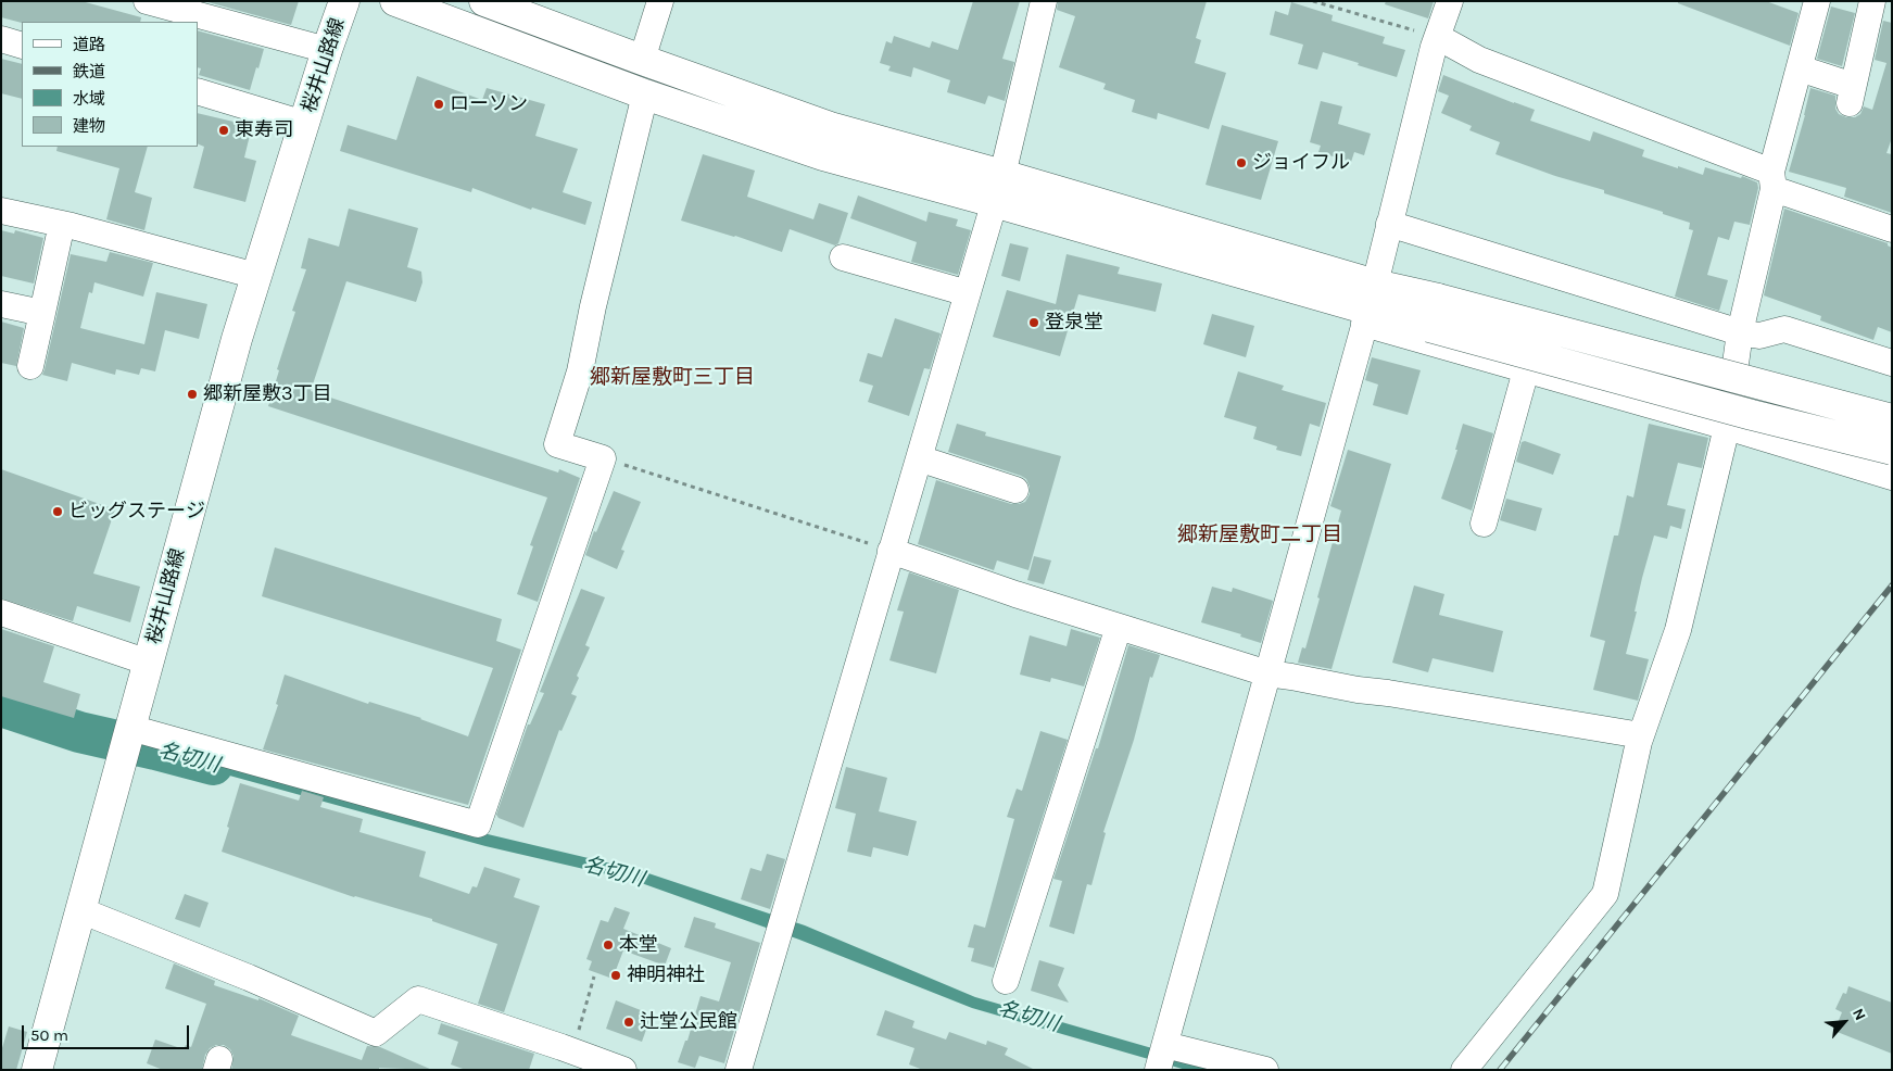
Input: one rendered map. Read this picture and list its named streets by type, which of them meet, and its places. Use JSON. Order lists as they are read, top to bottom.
{
  "streets": {
    "street": ["桜井山路線"]
  },
  "districts": ["郷新屋敷町三丁目", "郷新屋敷町二丁目"],
  "water": ["名切川"],
  "places": [
    "ローソン",
    "東寿司",
    "ジョイフル",
    "登泉堂",
    "郷新屋敷3丁目",
    "ビッグステージ",
    "本堂",
    "神明神社",
    "辻堂公民館"
  ],
  "legend": [
    "道路",
    "鉄道",
    "水域",
    "建物"
  ],
  "scale_bar": "50 m",
  "north": "top right"
}
